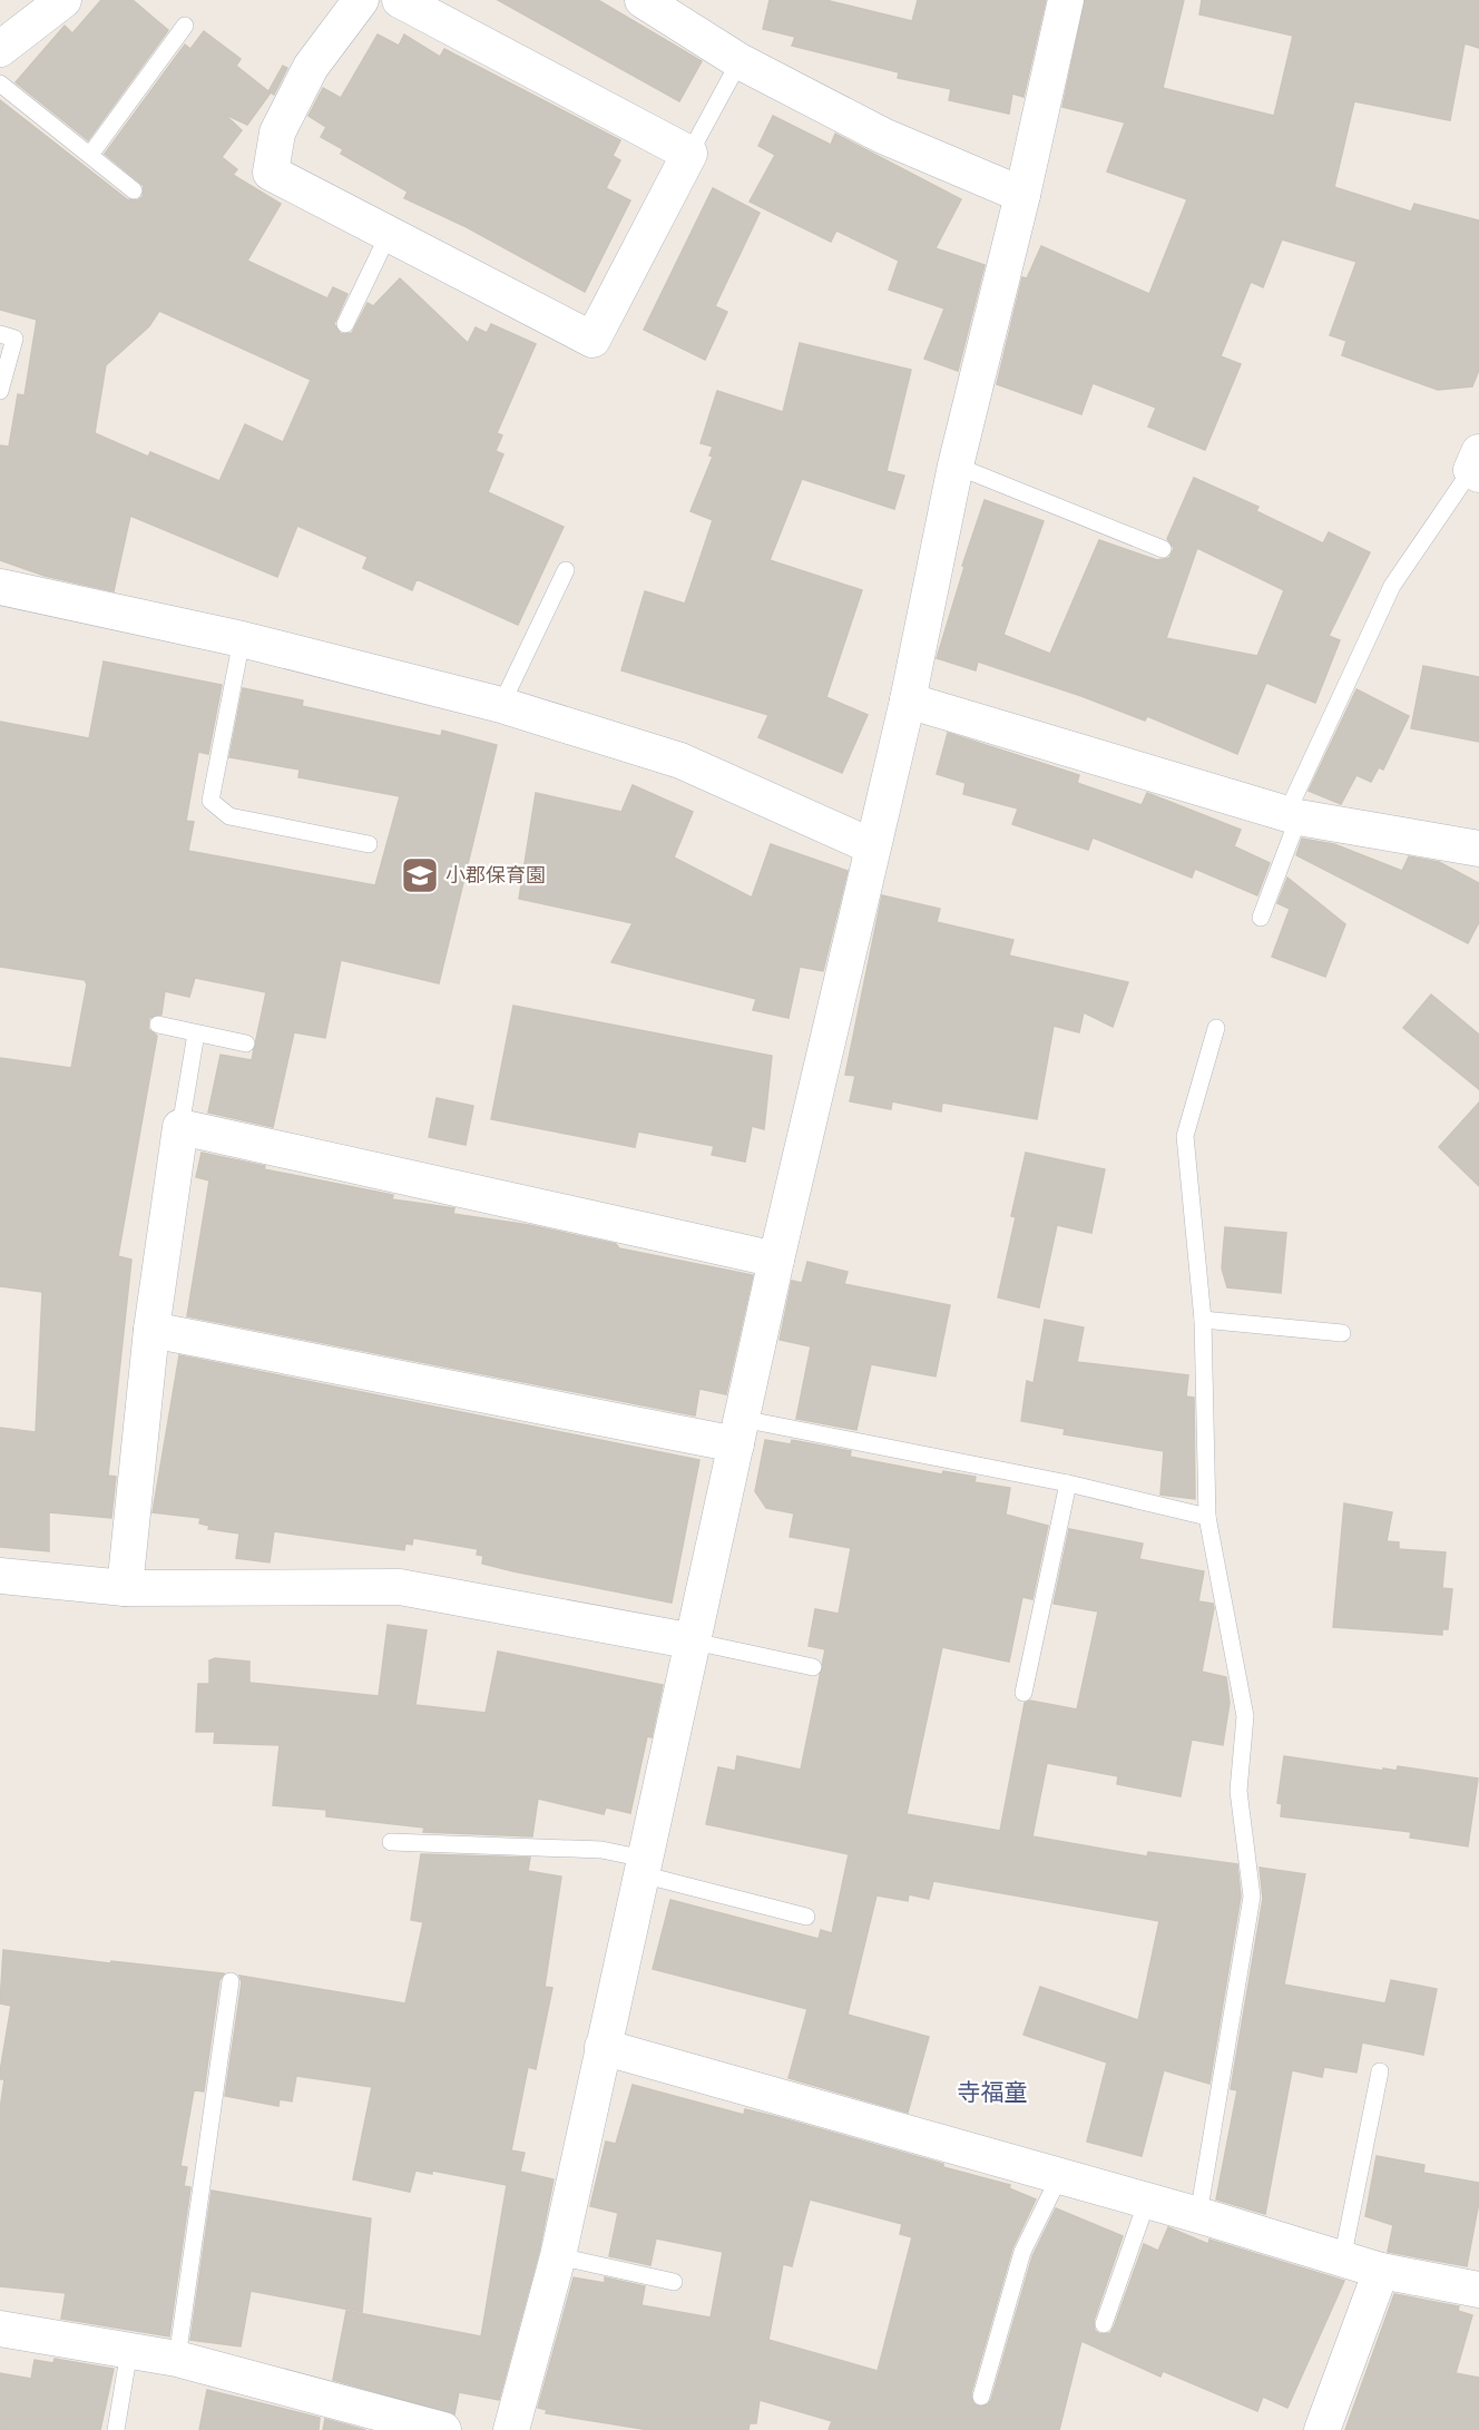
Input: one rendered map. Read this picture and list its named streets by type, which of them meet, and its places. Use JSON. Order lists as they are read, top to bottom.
{
  "districts": ["寺福童"],
  "places": {
    "school or university": ["小郡保育園"]
  }
}
